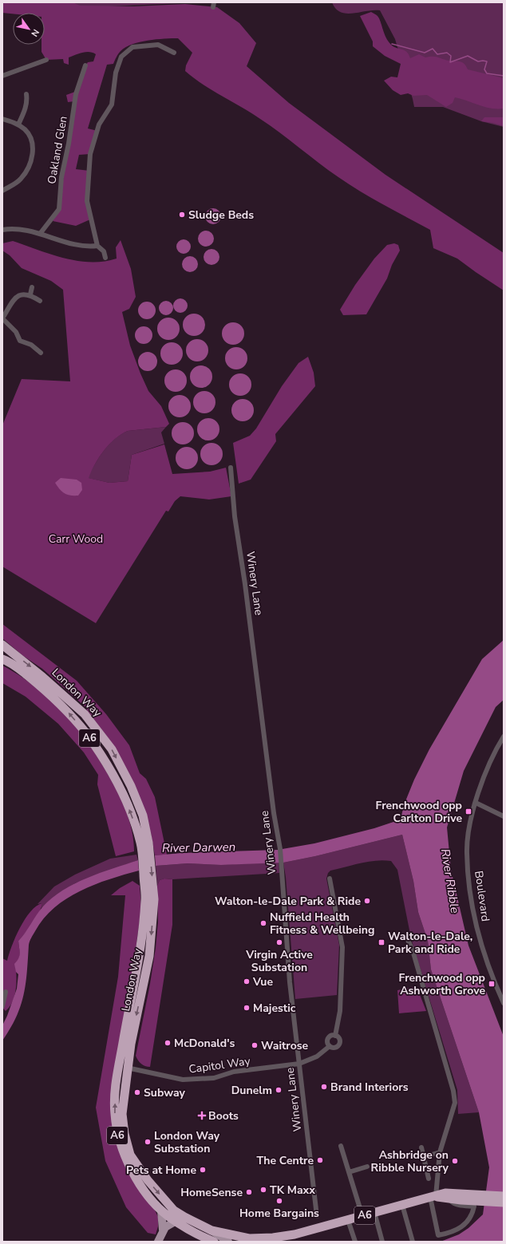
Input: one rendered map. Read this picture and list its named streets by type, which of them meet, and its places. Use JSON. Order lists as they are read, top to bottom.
{
  "streets": {
    "highway": ["London Way", "A6"],
    "street": [
      "Oakland Glen",
      "Winery Lane",
      "Boulevard",
      "Capitol Way"
    ]
  },
  "crossings": [
    ["Winery Lane", "Capitol Way"],
    ["London Way", "A6"],
    ["London Way", "Capitol Way"]
  ],
  "water": ["River Darwen", "River Ribble"],
  "parks": ["Carr Wood"],
  "places": {
    "other": [
      "Sludge Beds",
      "Walton-le-Dale Park & Ride",
      "Nuffield Health Fitness & Wellbeing",
      "Virgin Active Substation",
      "Vue",
      "Majestic",
      "McDonald's",
      "Waitrose",
      "Brand Interiors",
      "Dunelm",
      "Subway",
      "London Way Substation",
      "The Centre",
      "Ashbridge on Ribble Nursery",
      "Pets at Home",
      "TK Maxx",
      "HomeSense",
      "Home Bargains"
    ],
    "transit": ["Frenchwood opp Carlton Drive", "Walton-le-Dale, Park and Ride", "Frenchwood opp Ashworth Grove"],
    "health": ["Boots"]
  },
  "north": "bottom right"
}
